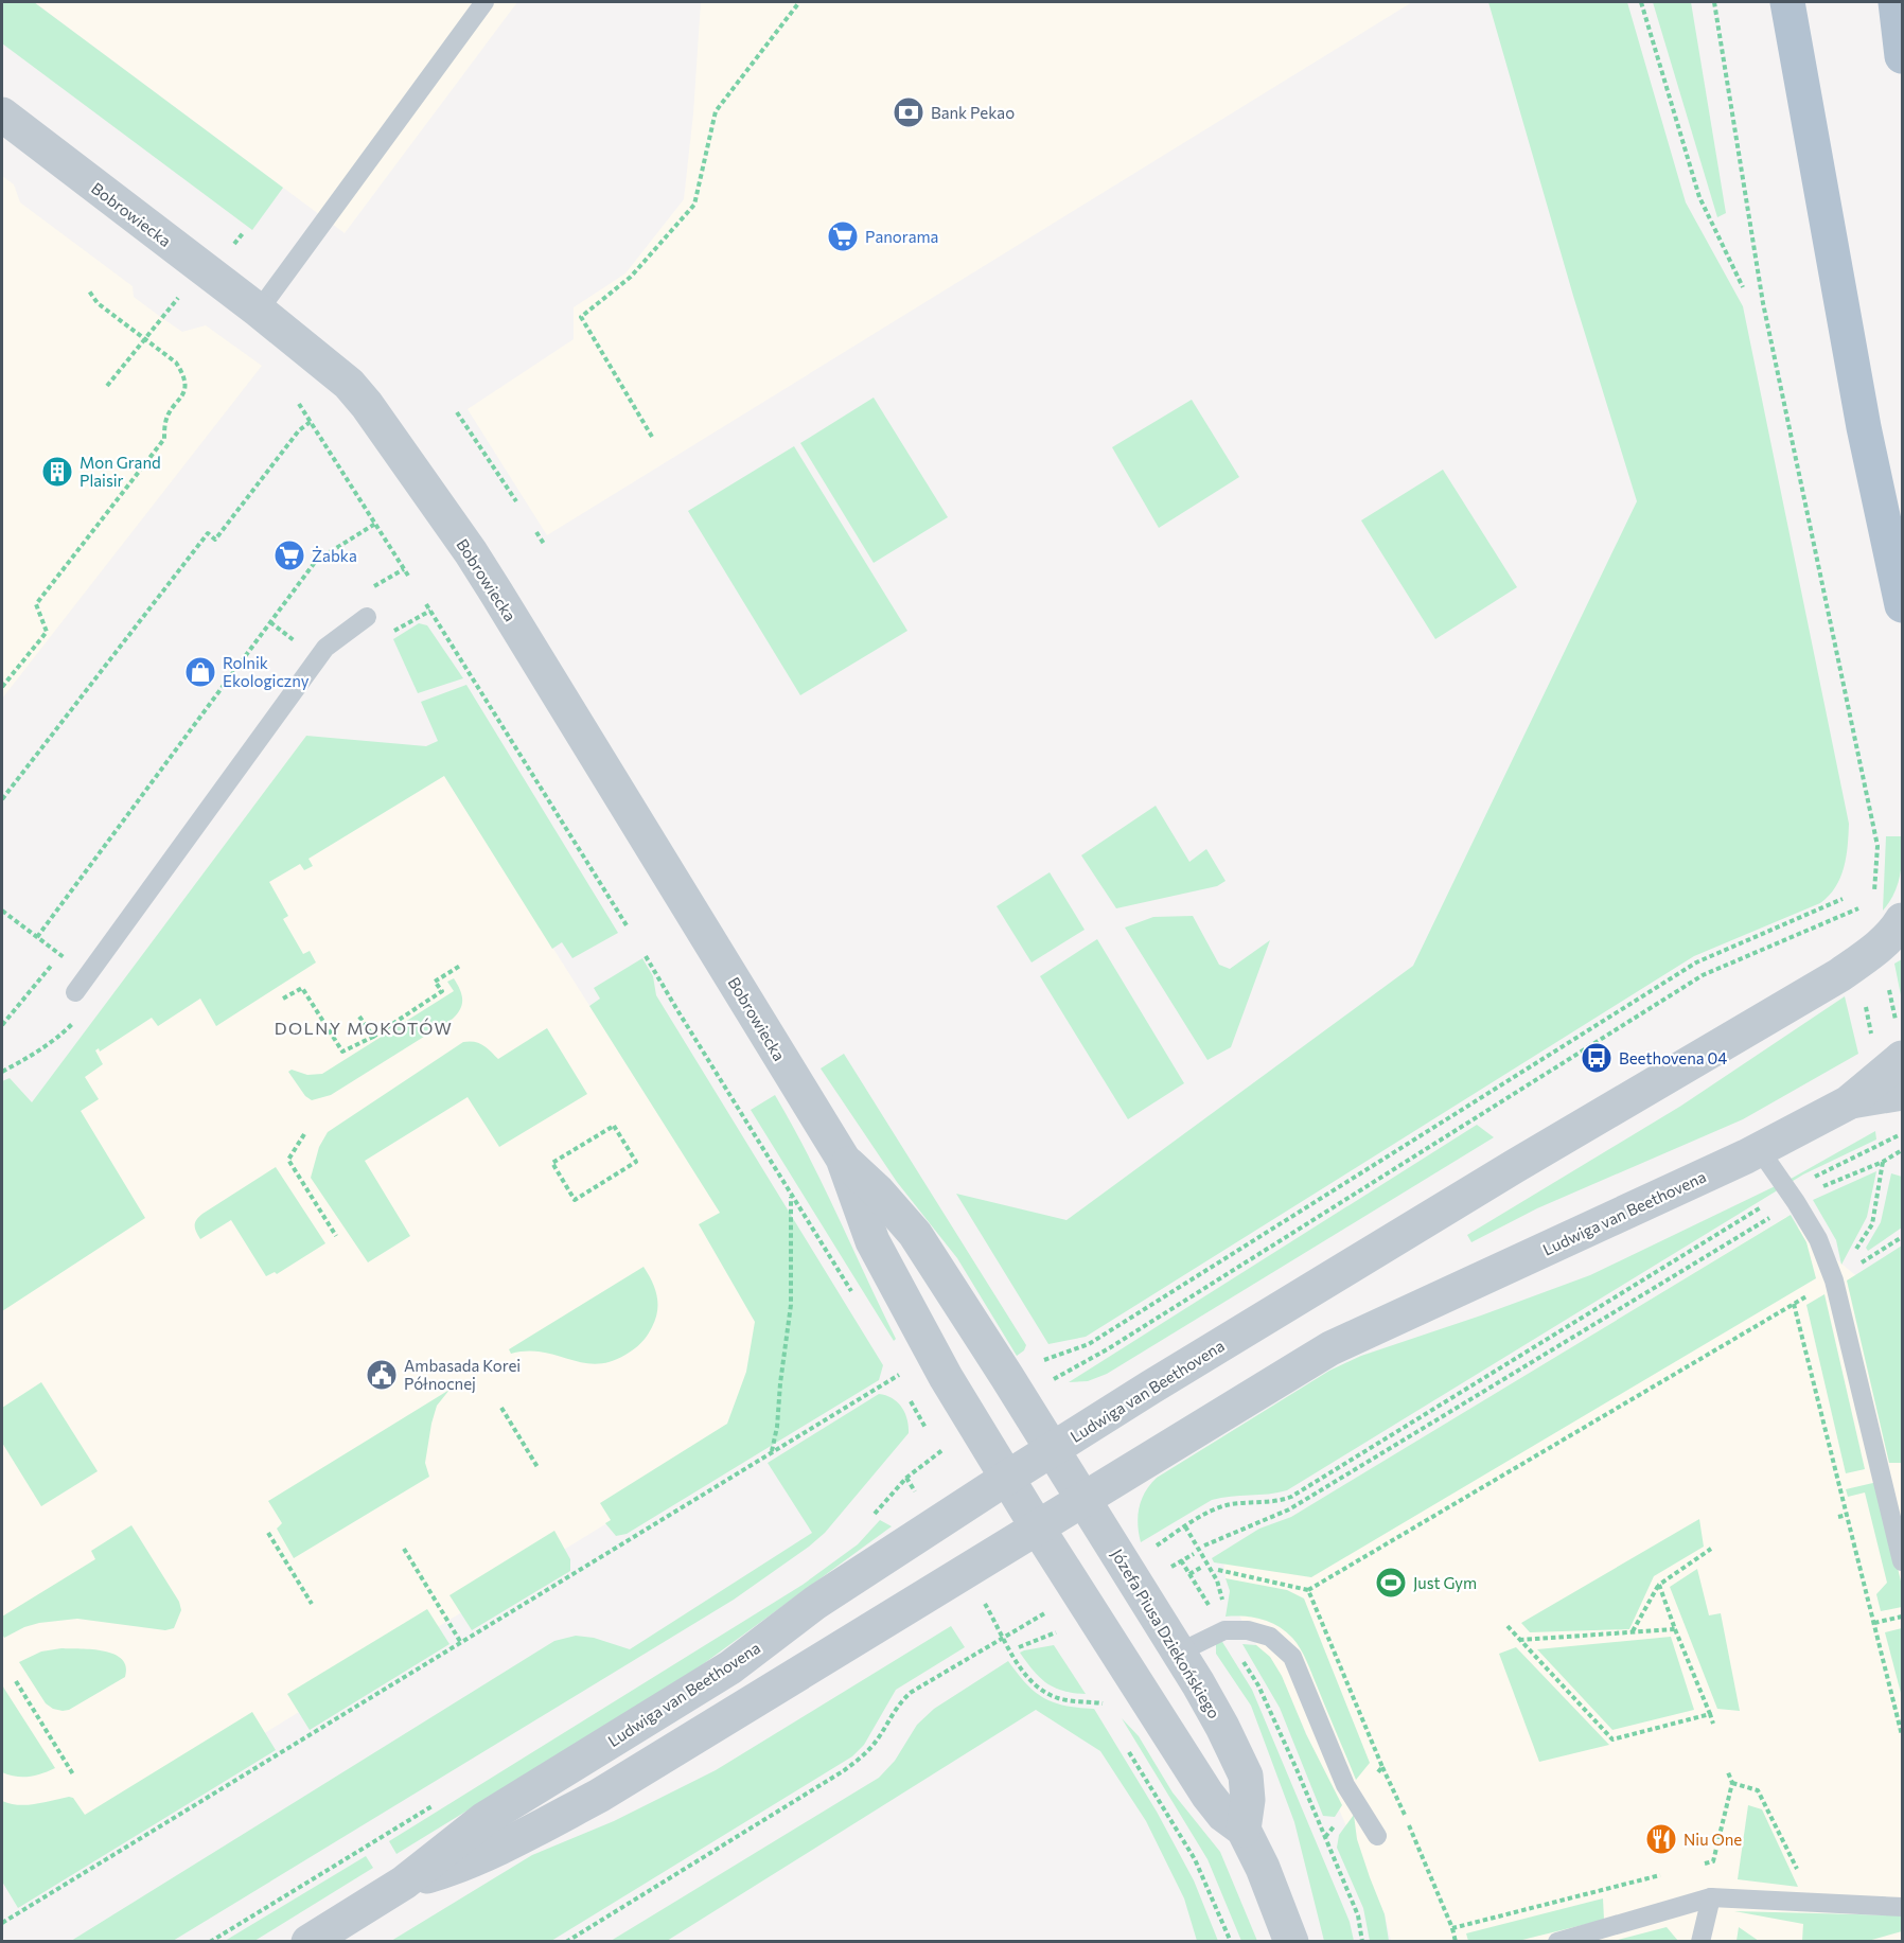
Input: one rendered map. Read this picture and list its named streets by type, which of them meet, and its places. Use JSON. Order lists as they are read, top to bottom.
{
  "streets": {
    "street": ["Bobrowiecka", "Ludwiga van Beethovena", "Józefa Piusa Dziekońskiego"]
  },
  "crossings": [
    ["Bobrowiecka", "Ludwiga van Beethovena"],
    ["Bobrowiecka", "Józefa Piusa Dziekońskiego"],
    ["Ludwiga van Beethovena", "Józefa Piusa Dziekońskiego"]
  ],
  "districts": ["DOLNY MOKOTÓW"],
  "places": {
    "bank": ["Bank Pekao"],
    "supermarket": ["Panorama", "Żabka"],
    "building": ["Mon Grand Plaisir"],
    "shop": ["Rolnik Ekologiczny"],
    "bus stop": ["Beethovena 04"],
    "public building": ["Ambasada Korei Północnej"],
    "sports": ["Just Gym"],
    "restaurant": ["Niu One"]
  }
}
